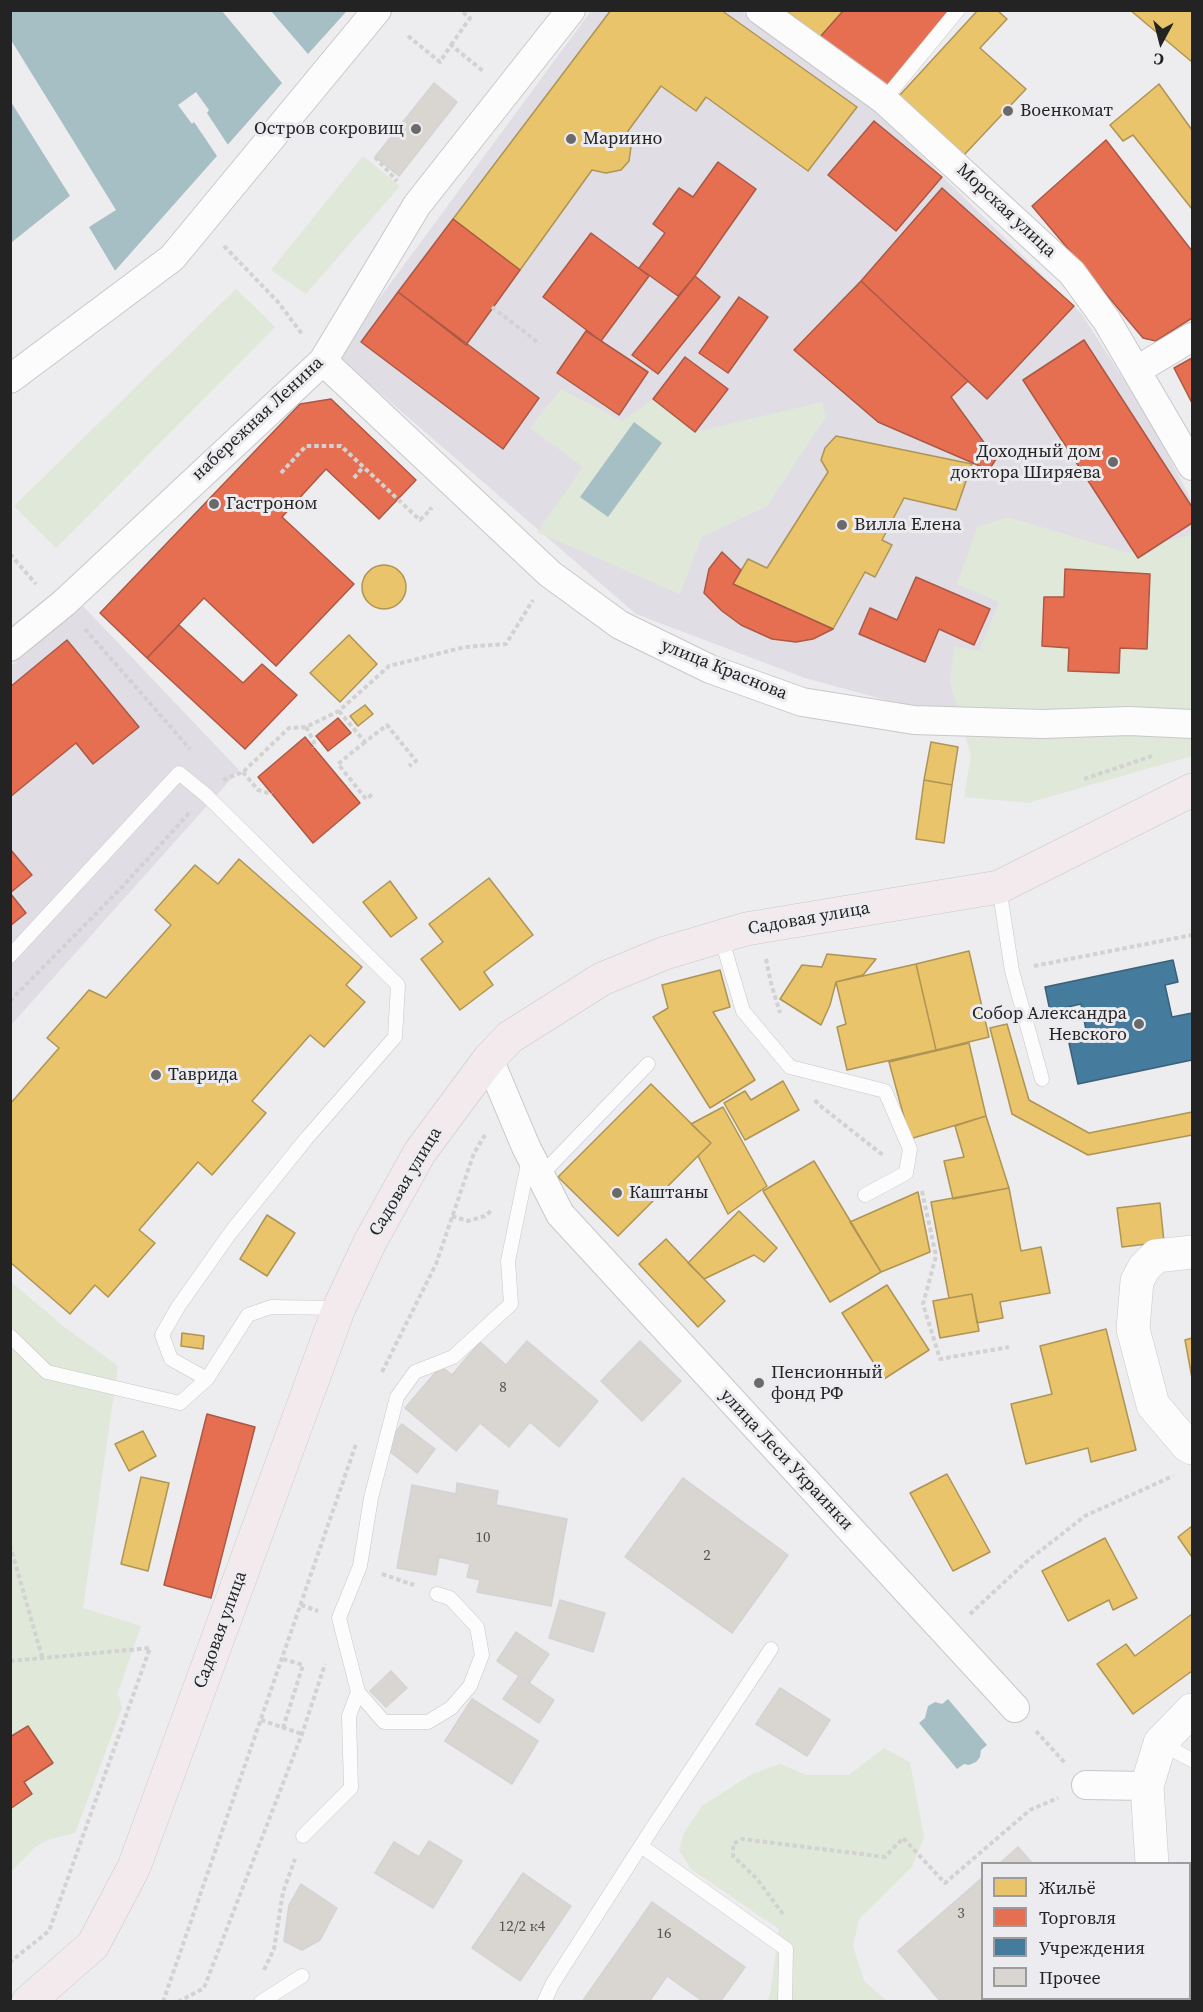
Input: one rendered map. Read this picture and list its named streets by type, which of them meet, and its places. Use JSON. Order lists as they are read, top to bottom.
{
  "streets": {
    "main road": ["Садовая улица"],
    "street": [
      "Морская улица",
      "набережная Ленина",
      "улица Краснова",
      "улица Леси Украинки"
    ]
  },
  "crossings": [
    ["набережная Ленина", "улица Краснова"],
    ["Садовая улица", "улица Леси Украинки"]
  ],
  "places": [
    "Военкомат",
    "Остров сокровищ",
    "Мариино",
    "Доходный дом доктора Ширяева",
    "Гастроном",
    "Вилла Елена",
    "Собор Александра Невского",
    "Таврида",
    "Каштаны",
    "Пенсионный фонд РФ"
  ],
  "house_numbers": [
    "8",
    "10",
    "2",
    "3",
    "12/2 к4",
    "16"
  ],
  "legend": [
    "Жильё",
    "Торговля",
    "Учреждения",
    "Прочее"
  ],
  "north": "bottom"
}
